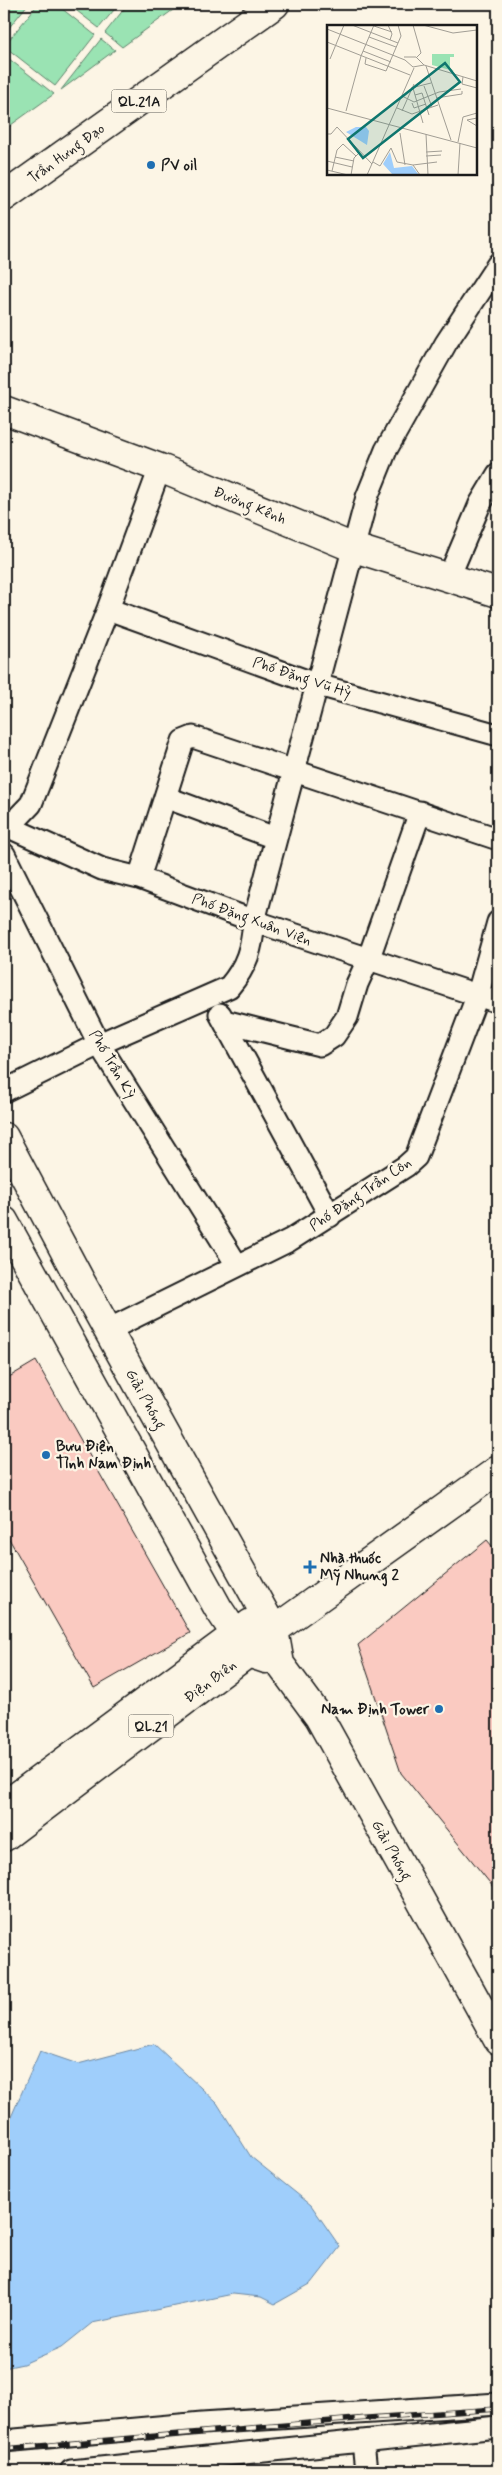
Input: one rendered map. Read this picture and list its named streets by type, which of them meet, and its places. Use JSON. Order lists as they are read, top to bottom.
{
  "streets": {
    "main road": [
      "QL.21A",
      "Trần Hưng Đạo",
      "Đường Kênh",
      "Giải Phóng",
      "Điện Biên",
      "QL.21"
    ],
    "street": [
      "Phố Đặng Vũ Hỷ",
      "Phố Đặng Xuân Viện",
      "Phố Trần Kỳ",
      "Phố Đặng Trần Côn"
    ]
  },
  "crossings": [
    ["Phố Đặng Xuân Viện", "Phố Đặng Trần Côn"],
    ["Phố Trần Kỳ", "Phố Đặng Trần Côn"],
    ["Phố Đặng Trần Côn", "Giải Phóng"],
    ["Giải Phóng", "Điện Biên"]
  ],
  "places": {
    "other": ["PV oil", "Bưu Điện Tỉnh Nam Định", "Nam Định Tower"],
    "health": ["Nhà thuốc Mỹ Nhung 2"]
  }
}
